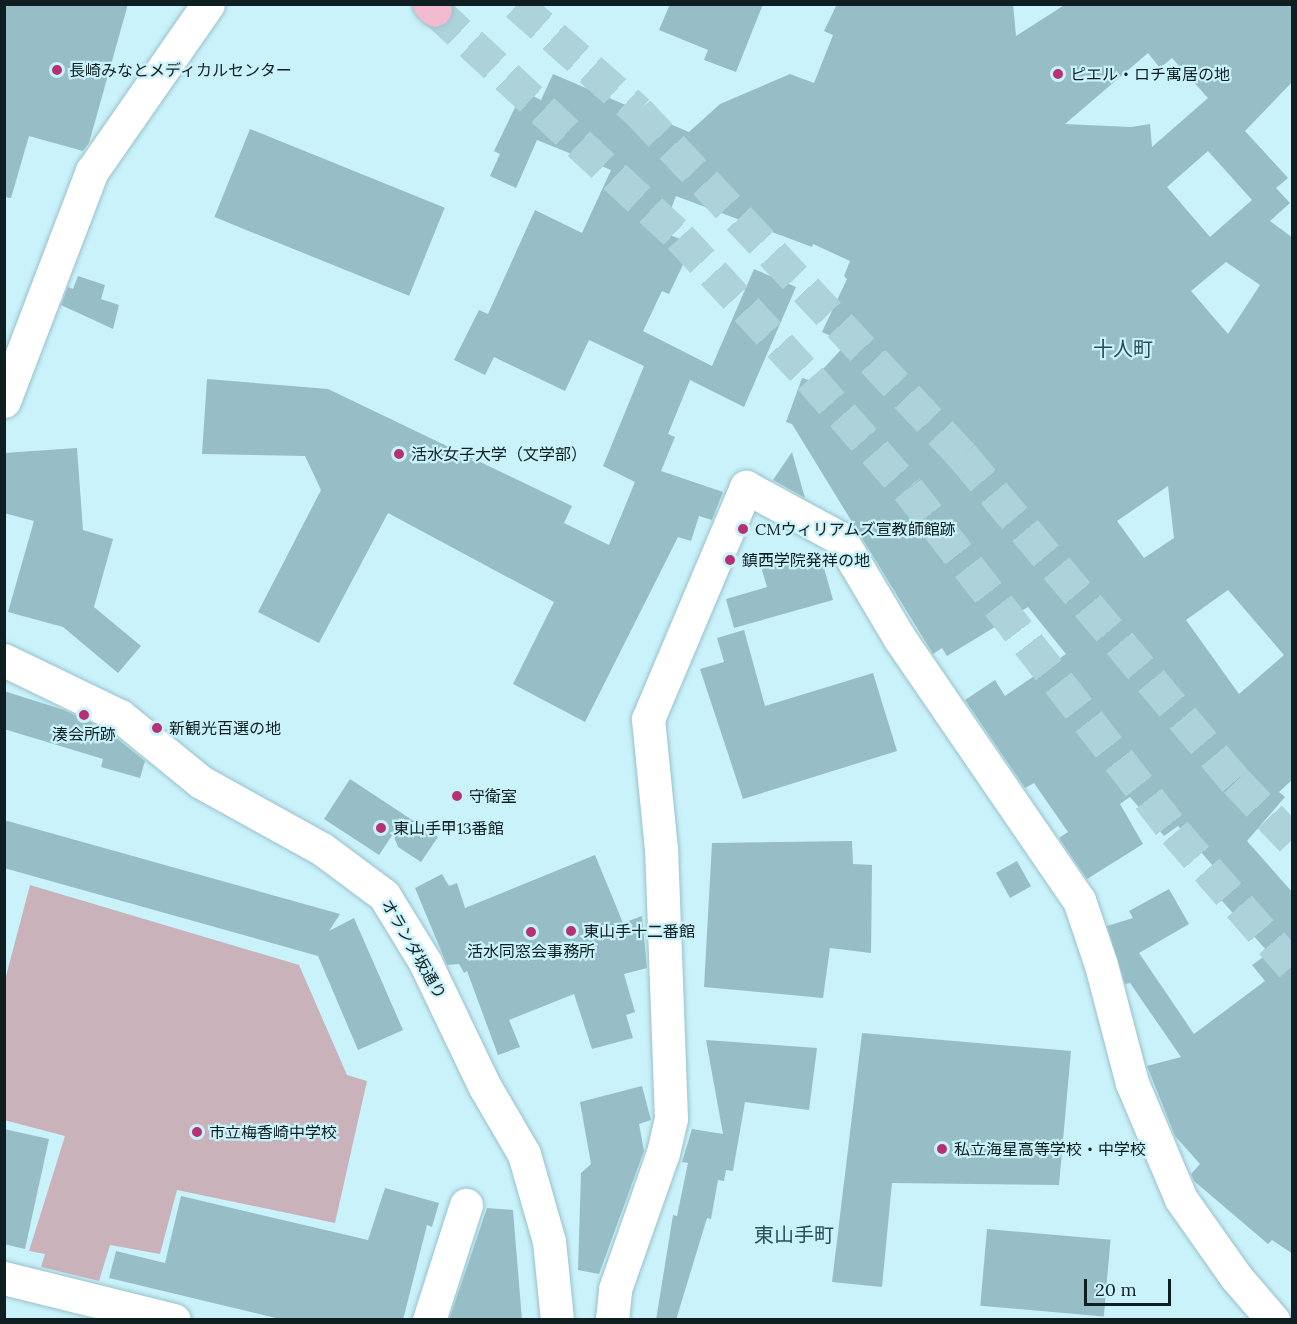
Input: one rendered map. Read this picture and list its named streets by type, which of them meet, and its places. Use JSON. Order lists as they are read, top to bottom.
{
  "streets": {
    "street": ["オランダ坂通り"]
  },
  "districts": ["十人町", "東山手町"],
  "places": [
    "長崎みなとメディカルセンター",
    "ピエル・ロチ寓居の地",
    "活水女子大学（文学部）",
    "CMウィリアムズ宣教師館跡",
    "鎮西学院発祥の地",
    "湊会所跡",
    "新観光百選の地",
    "守衛室",
    "東山手甲13番館",
    "東山手十二番館",
    "活水同窓会事務所",
    "市立梅香崎中学校",
    "私立海星高等学校・中学校"
  ],
  "scale_bar": "20 m"
}
